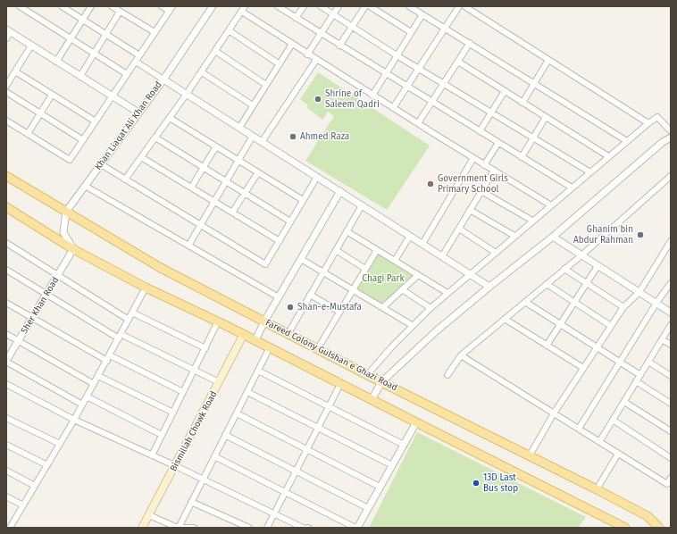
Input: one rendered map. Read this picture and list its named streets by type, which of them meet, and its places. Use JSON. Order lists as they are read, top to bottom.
{
  "streets": {
    "main road": ["Fareed Colony Gulshan e Ghazi Road", "Bismillah Chowk Road"],
    "street": ["Khan Liaqat Ali Khan Road", "Sher Khan Road"]
  },
  "crossings": [
    ["Khan Liaqat Ali Khan Road", "Fareed Colony Gulshan e Ghazi Road"]
  ],
  "parks": ["Chagi Park"],
  "places": [
    "Shrine of Saleem Qadri",
    "Ahmed Raza",
    "Government Girls Primary School",
    "Ghanim bin Abdur Rahman",
    "Shan-e-Mustafa",
    "13D Last Bus stop"
  ]
}
